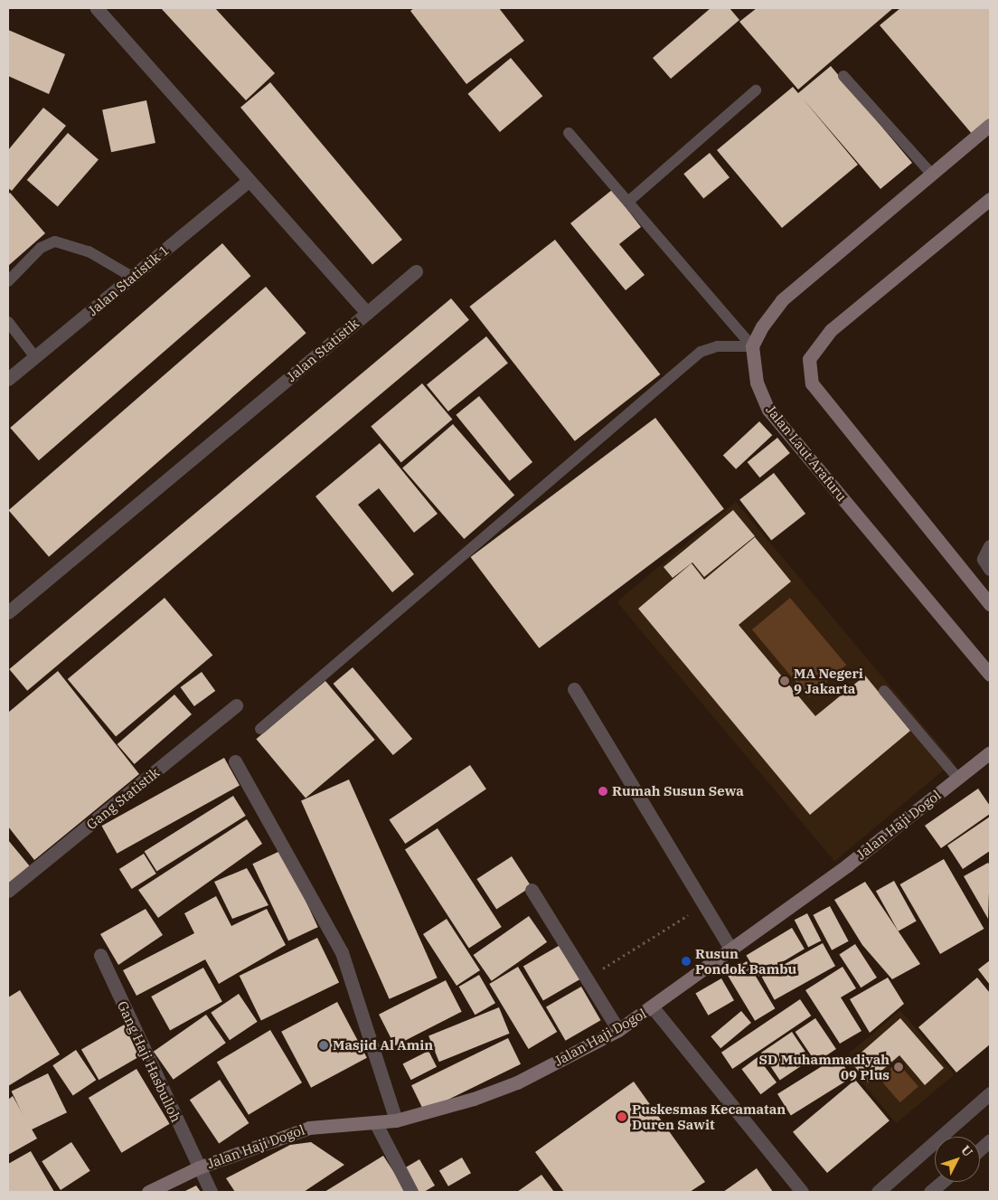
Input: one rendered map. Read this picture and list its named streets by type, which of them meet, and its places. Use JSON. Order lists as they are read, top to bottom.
{
  "streets": {
    "street": [
      "Jalan Statistik 1",
      "Jalan Statistik",
      "Jalan Laut Arafuru",
      "Gang Statistik",
      "Jalan Haji Dogol",
      "Gang Haji Hasbulloh"
    ]
  },
  "crossings": [
    ["Jalan Statistik 1", "Jalan Statistik"],
    ["Jalan Haji Dogol", "Gang Haji Hasbulloh"]
  ],
  "places": [
    "MA Negeri 9 Jakarta",
    "Rumah Susun Sewa",
    "Rusun Pondok Bambu",
    "Masjid Al Amin",
    "SD Muhammadiyah 09 Plus",
    "Puskesmas Kecamatan Duren Sawit"
  ],
  "north": "top right"
}
